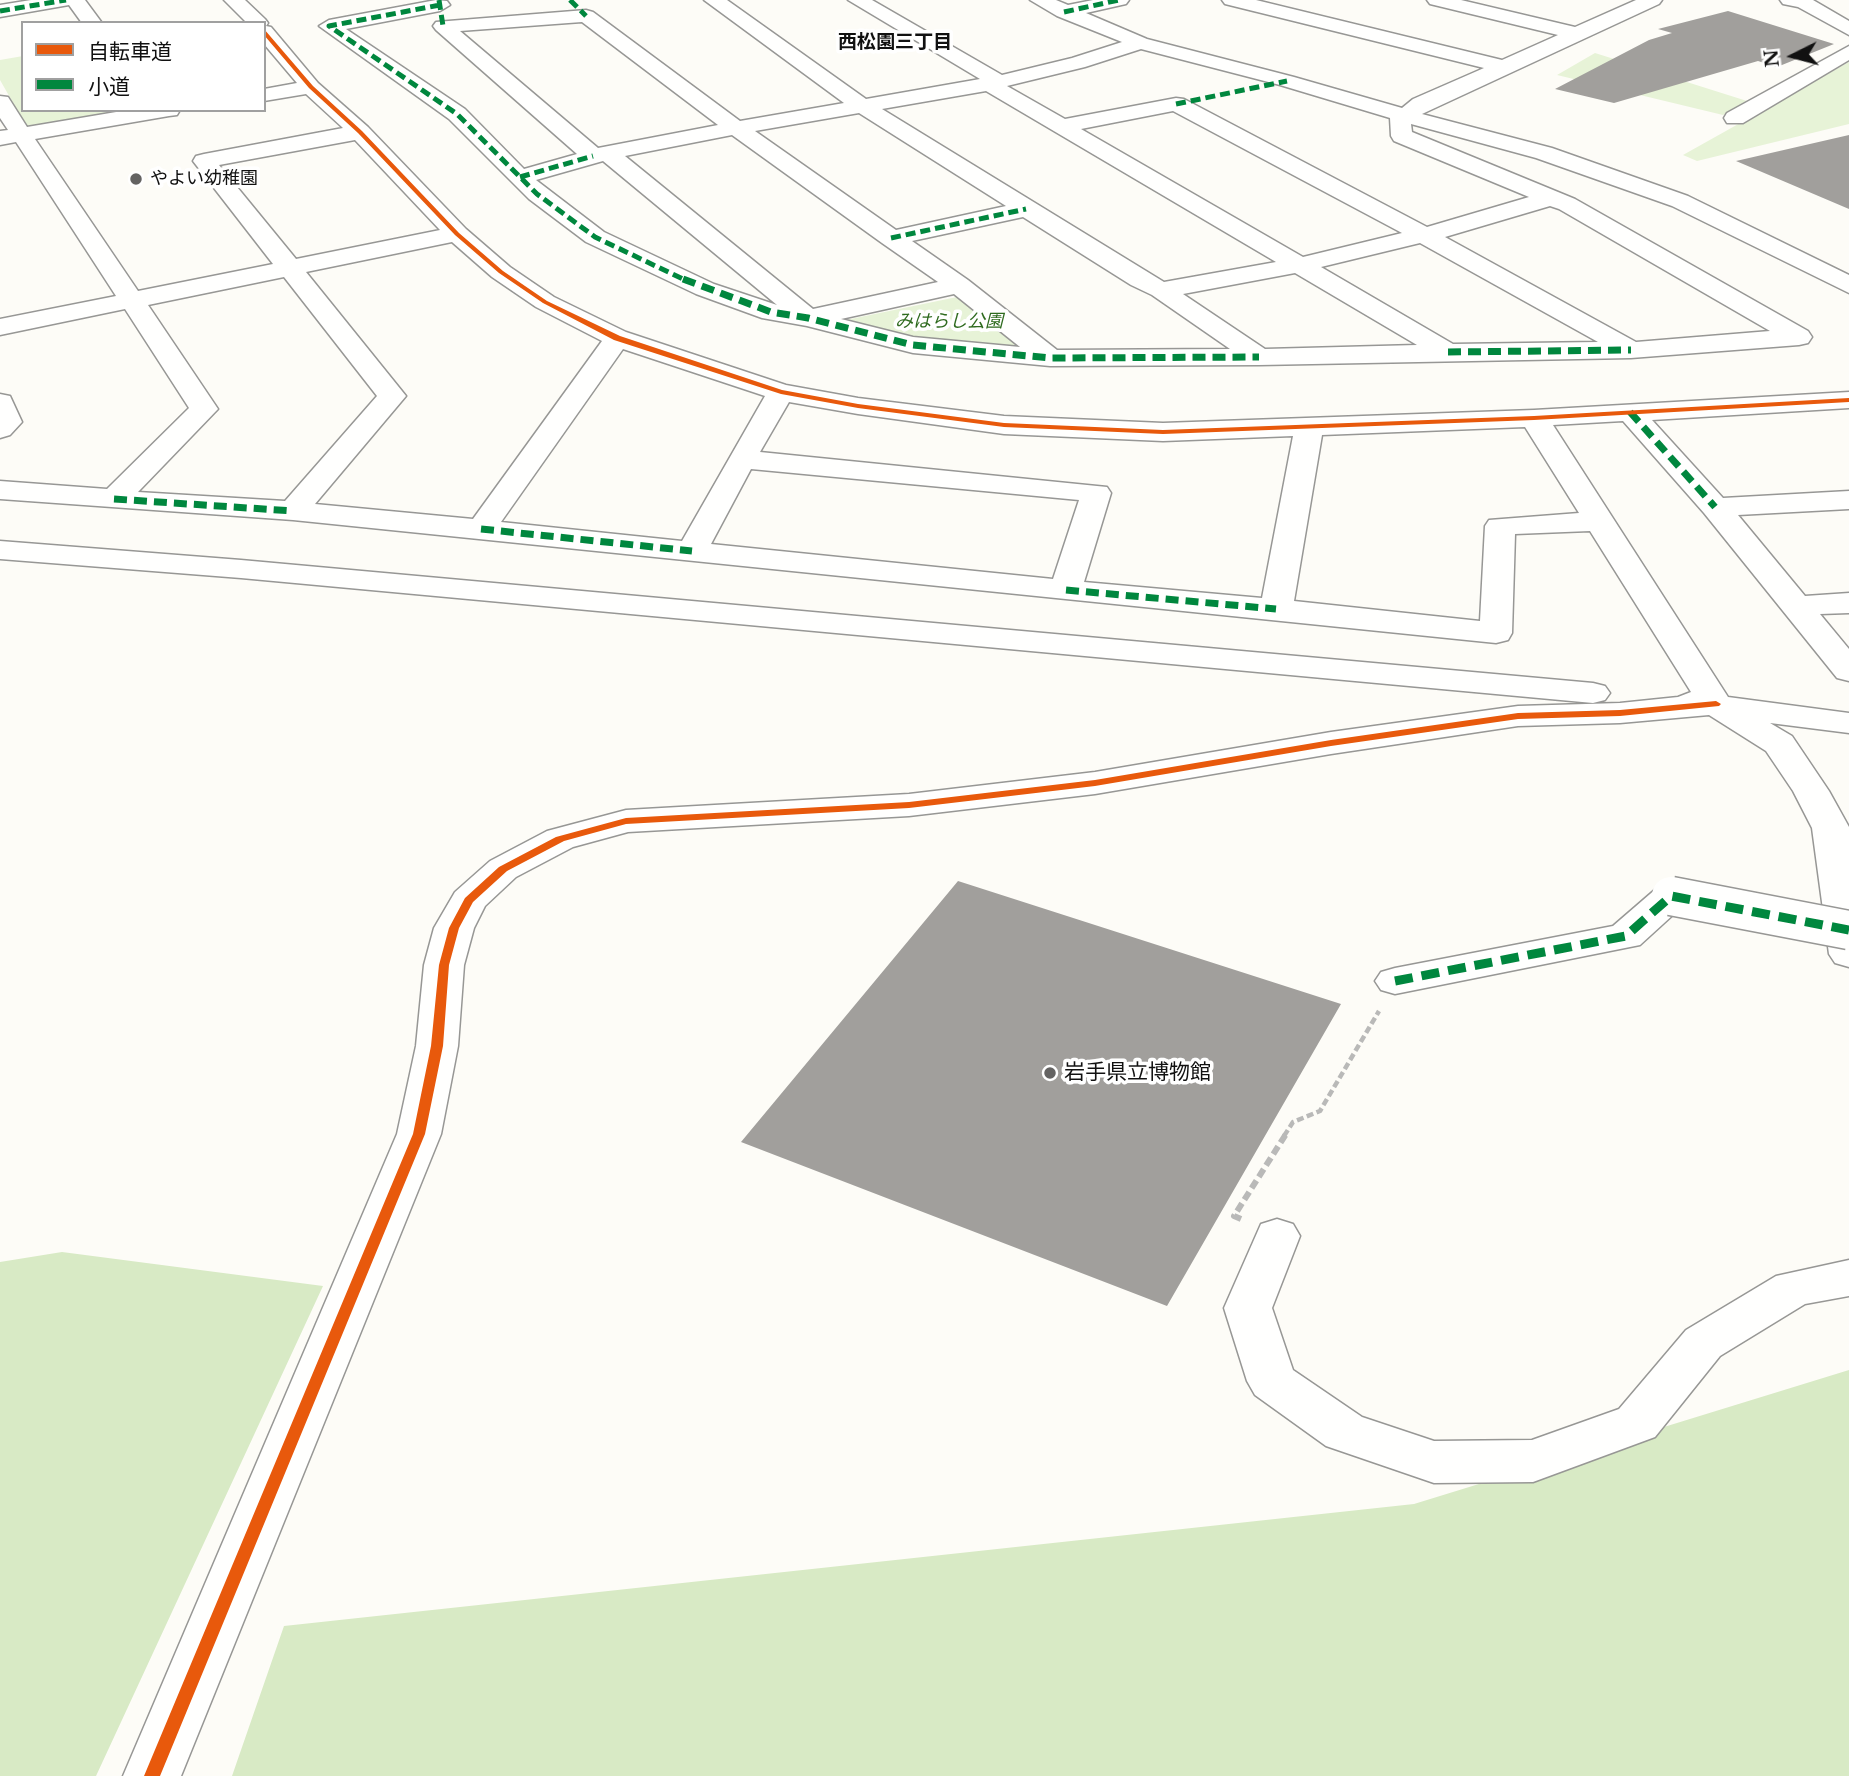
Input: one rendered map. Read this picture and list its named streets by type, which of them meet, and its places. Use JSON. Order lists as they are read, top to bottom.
{
  "districts": ["西松園三丁目"],
  "parks": ["みはらし公園"],
  "places": ["やよい幼稚園", "岩手県立博物館"],
  "legend": ["自転車道", "小道"],
  "north": "left"
}
